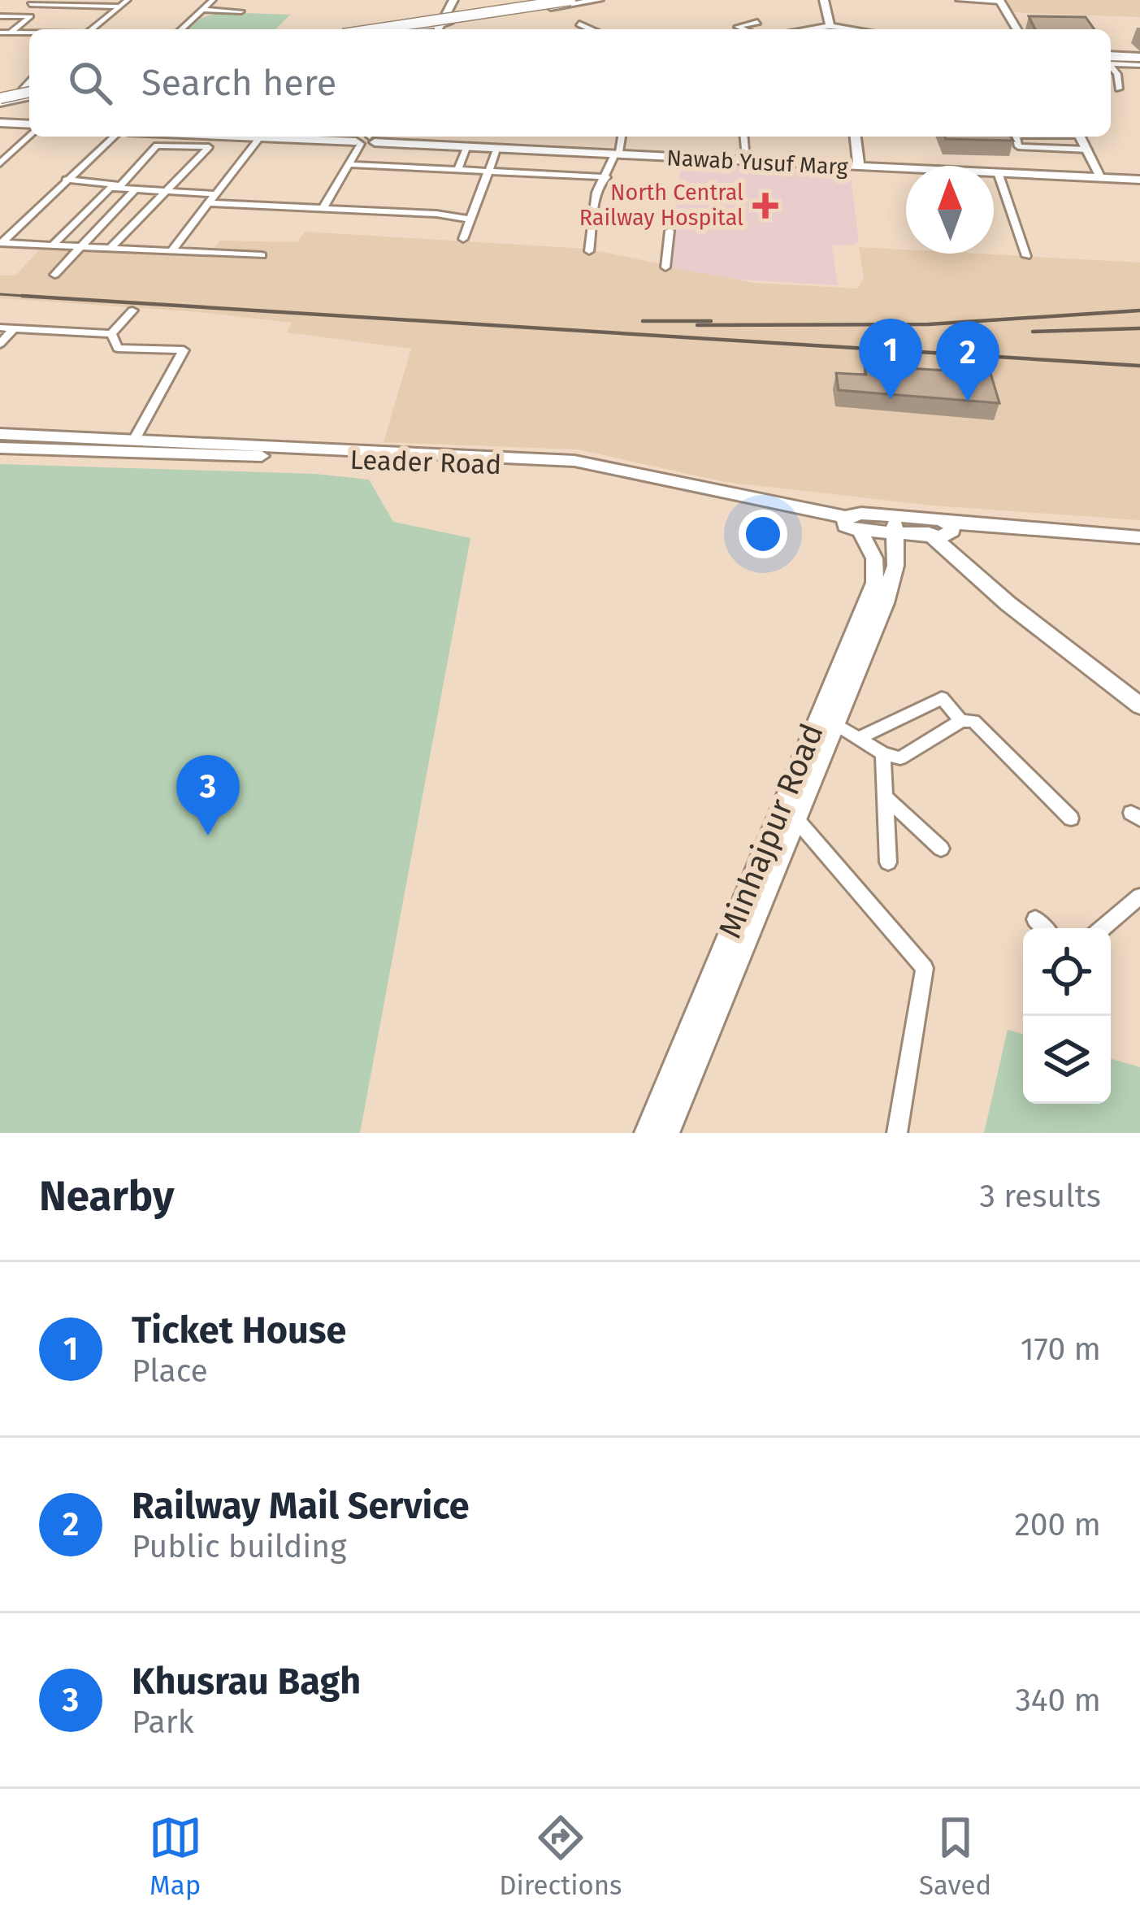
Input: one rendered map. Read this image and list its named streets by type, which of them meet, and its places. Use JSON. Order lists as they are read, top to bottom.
{
  "streets": {
    "main road": ["Nawab Yusuf Marg", "Leader Road", "Minhajpur Road"]
  },
  "crossings": [
    ["Leader Road", "Minhajpur Road"]
  ],
  "places": {
    "health": ["North Central Railway Hospital"]
  },
  "north": "top",
  "page": {
    "search": "Search here",
    "pins": ["1", "2", "3"],
    "heading": ["Nearby", "3 results"],
    "list": [
      {
        "mark": "1",
        "name": "Ticket House",
        "note": "Place",
        "value": "170 m"
      },
      {
        "mark": "2",
        "name": "Railway Mail Service",
        "note": "Public building",
        "value": "200 m"
      },
      {
        "mark": "3",
        "name": "Khusrau Bagh",
        "note": "Park",
        "value": "340 m"
      }
    ],
    "nav": ["Map", "Directions", "Saved"]
  }
}
